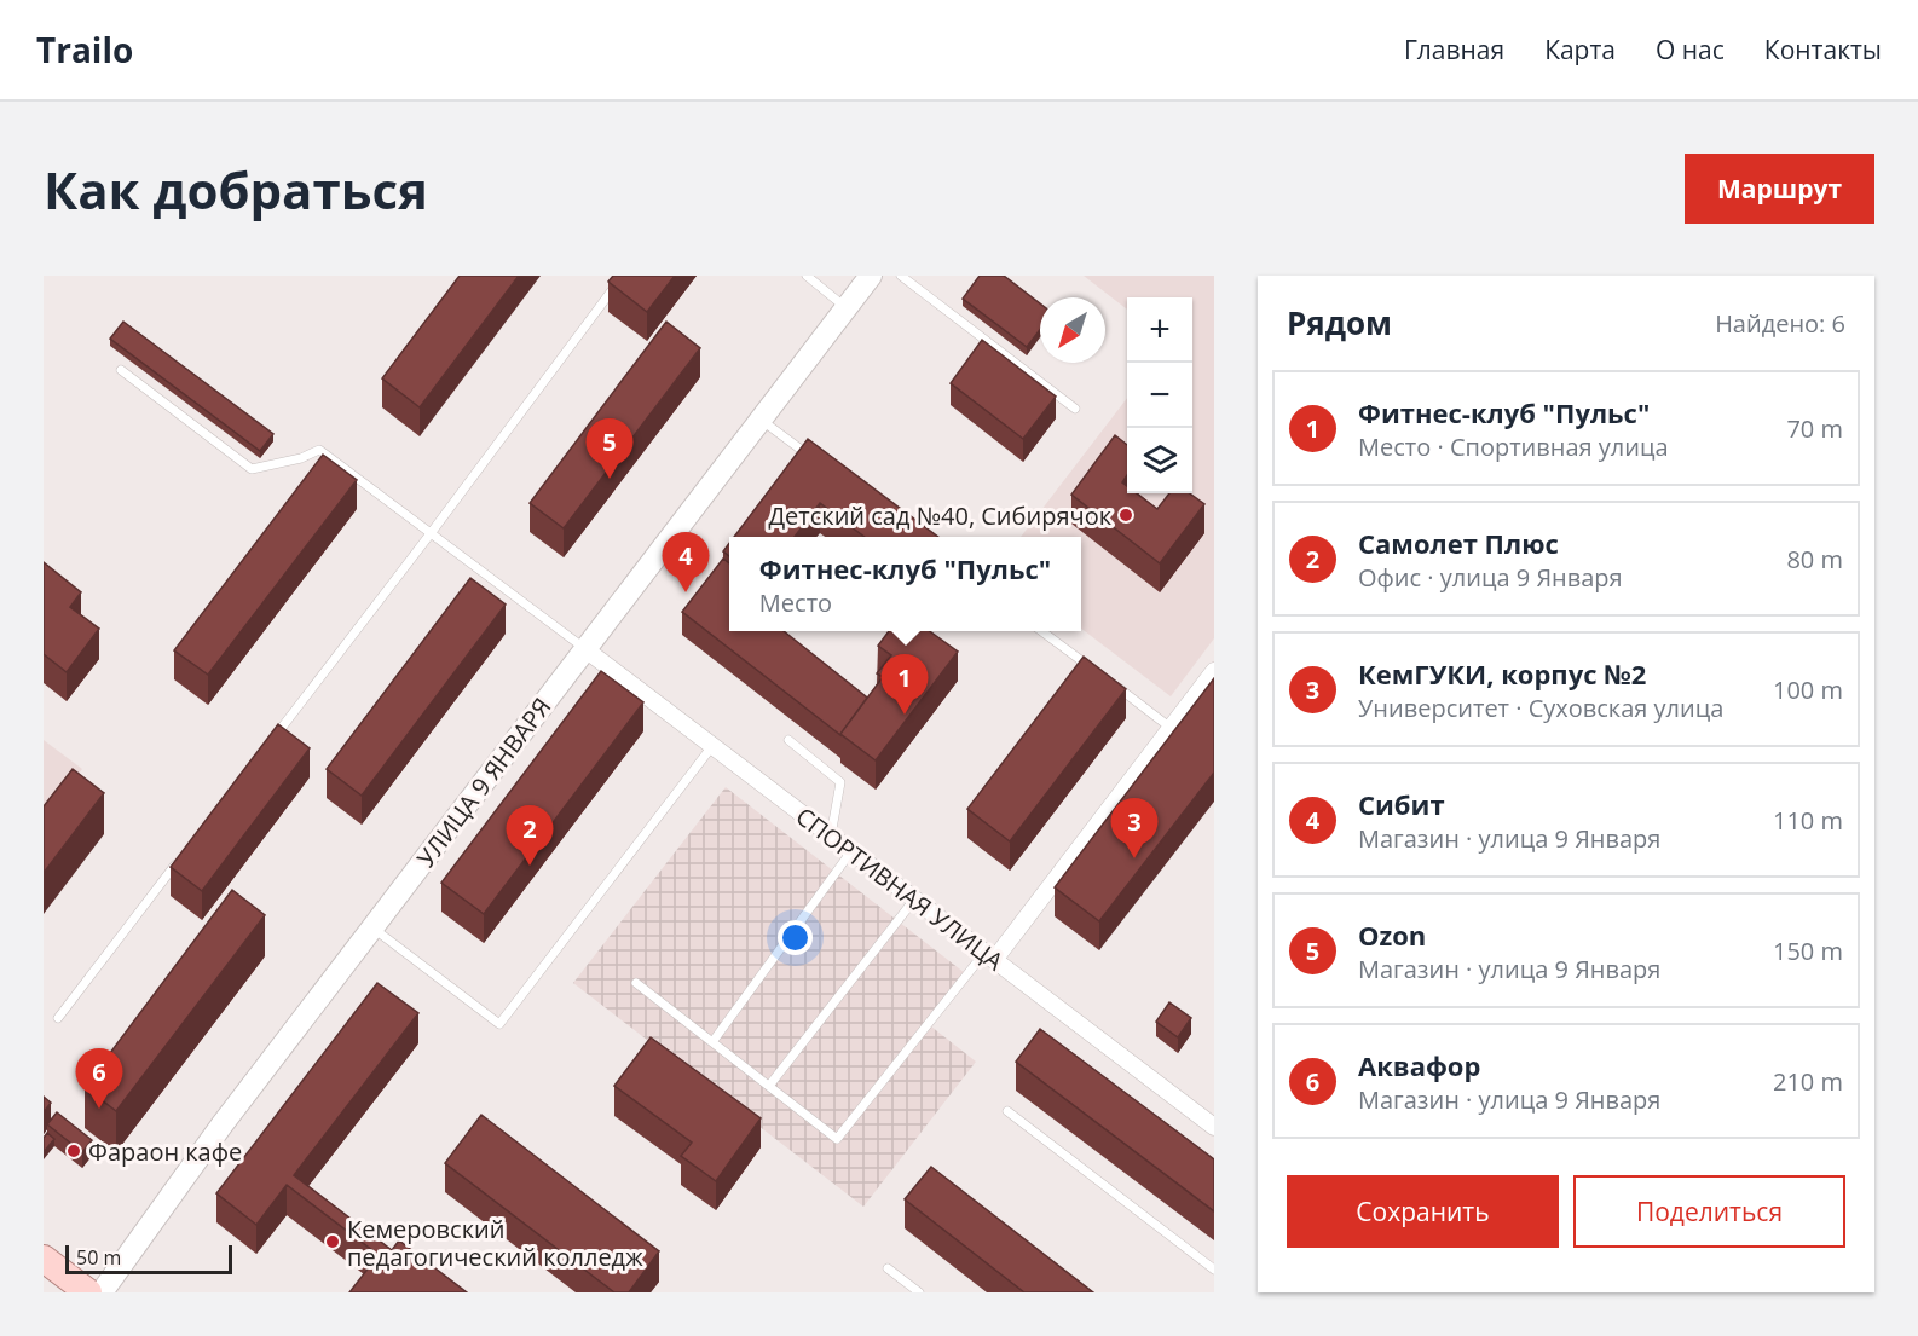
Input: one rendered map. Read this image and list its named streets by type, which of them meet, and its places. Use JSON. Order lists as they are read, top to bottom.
{
  "streets": {
    "street": ["УЛИЦА 9 ЯНВАРЯ", "СПОРТИВНАЯ УЛИЦА"]
  },
  "crossings": [
    ["УЛИЦА 9 ЯНВАРЯ", "СПОРТИВНАЯ УЛИЦА"]
  ],
  "places": ["Детский сад №40, Сибирячок", "Фараон кафе", "Кемеровский педагогический колледж"],
  "scale_bar": "50 m",
  "north": "bottom left",
  "page": {
    "header": "Trailo",
    "nav": [
      "Главная",
      "Карта",
      "О нас",
      "Контакты"
    ],
    "buttons": [
      "Маршрут",
      ["Сохранить", "Поделиться"]
    ],
    "title": "Как добраться",
    "heading": ["Рядом", "Найдено: 6"],
    "map_buttons": ["+", "−"],
    "list": [
      {
        "mark": "1",
        "name": "Фитнес-клуб \"Пульс\"",
        "note": "Место · Спортивная улица",
        "value": "70 m"
      },
      {
        "mark": "2",
        "name": "Самолет Плюс",
        "note": "Офис · улица 9 Января",
        "value": "80 m"
      },
      {
        "mark": "3",
        "name": "КемГУКИ, корпус №2",
        "note": "Университет · Суховская улица",
        "value": "100 m"
      },
      {
        "mark": "4",
        "name": "Сибит",
        "note": "Магазин · улица 9 Января",
        "value": "110 m"
      },
      {
        "mark": "5",
        "name": "Ozon",
        "note": "Магазин · улица 9 Января",
        "value": "150 m"
      },
      {
        "mark": "6",
        "name": "Аквафор",
        "note": "Магазин · улица 9 Января",
        "value": "210 m"
      }
    ],
    "pins": [
      "5",
      "4",
      "1",
      "3",
      "2",
      "6"
    ],
    "popup": ["Фитнес-клуб \"Пульс\"", "Место"],
    "scale": "50 m"
  }
}
